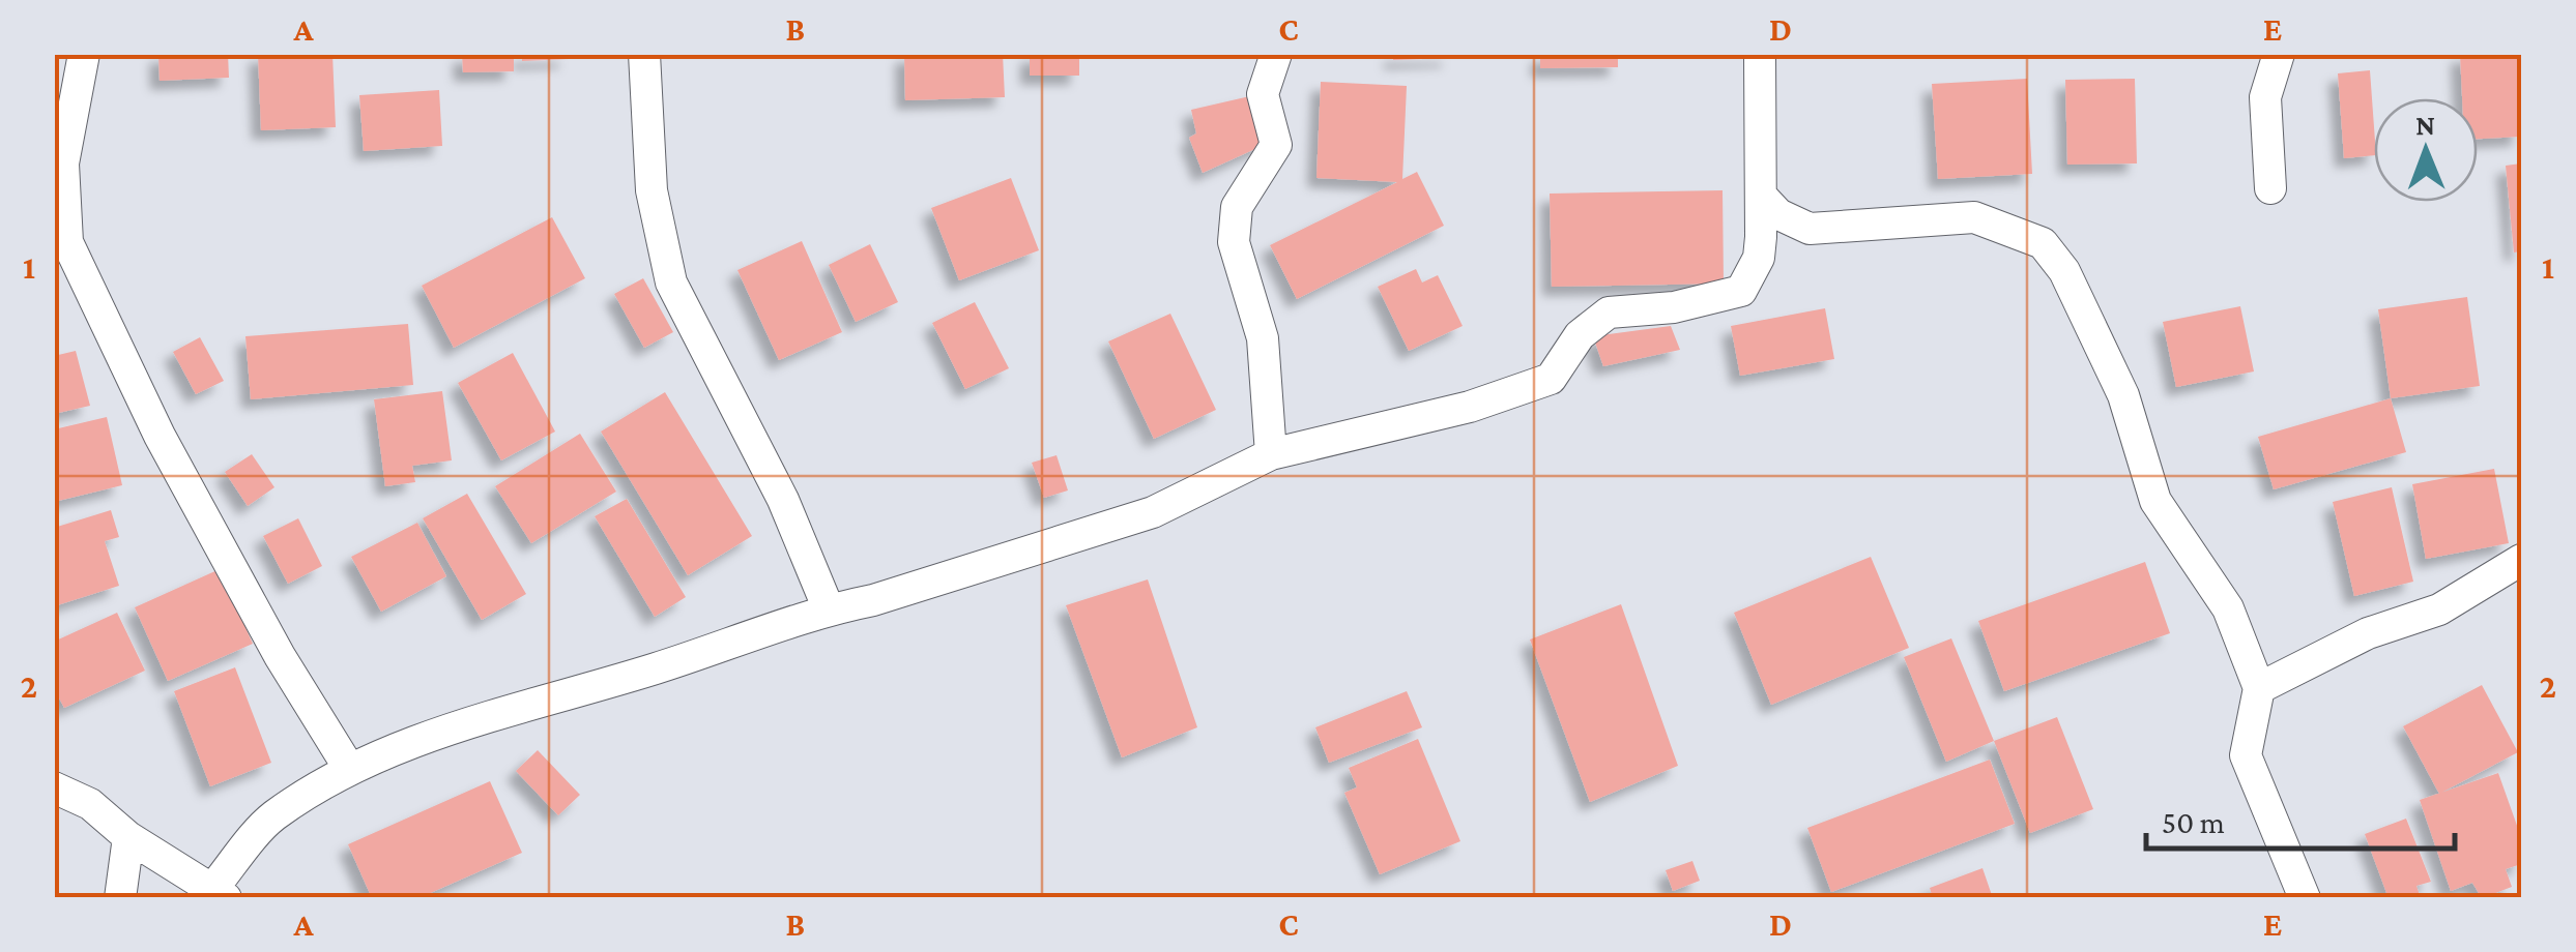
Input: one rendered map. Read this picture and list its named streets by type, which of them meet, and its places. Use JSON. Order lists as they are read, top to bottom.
{
  "scale_bar": "50 m",
  "north": "top",
  "grid": {
    "columns": [
      "A",
      "B",
      "C",
      "D",
      "E"
    ],
    "rows": ["1", "2"]
  }
}
